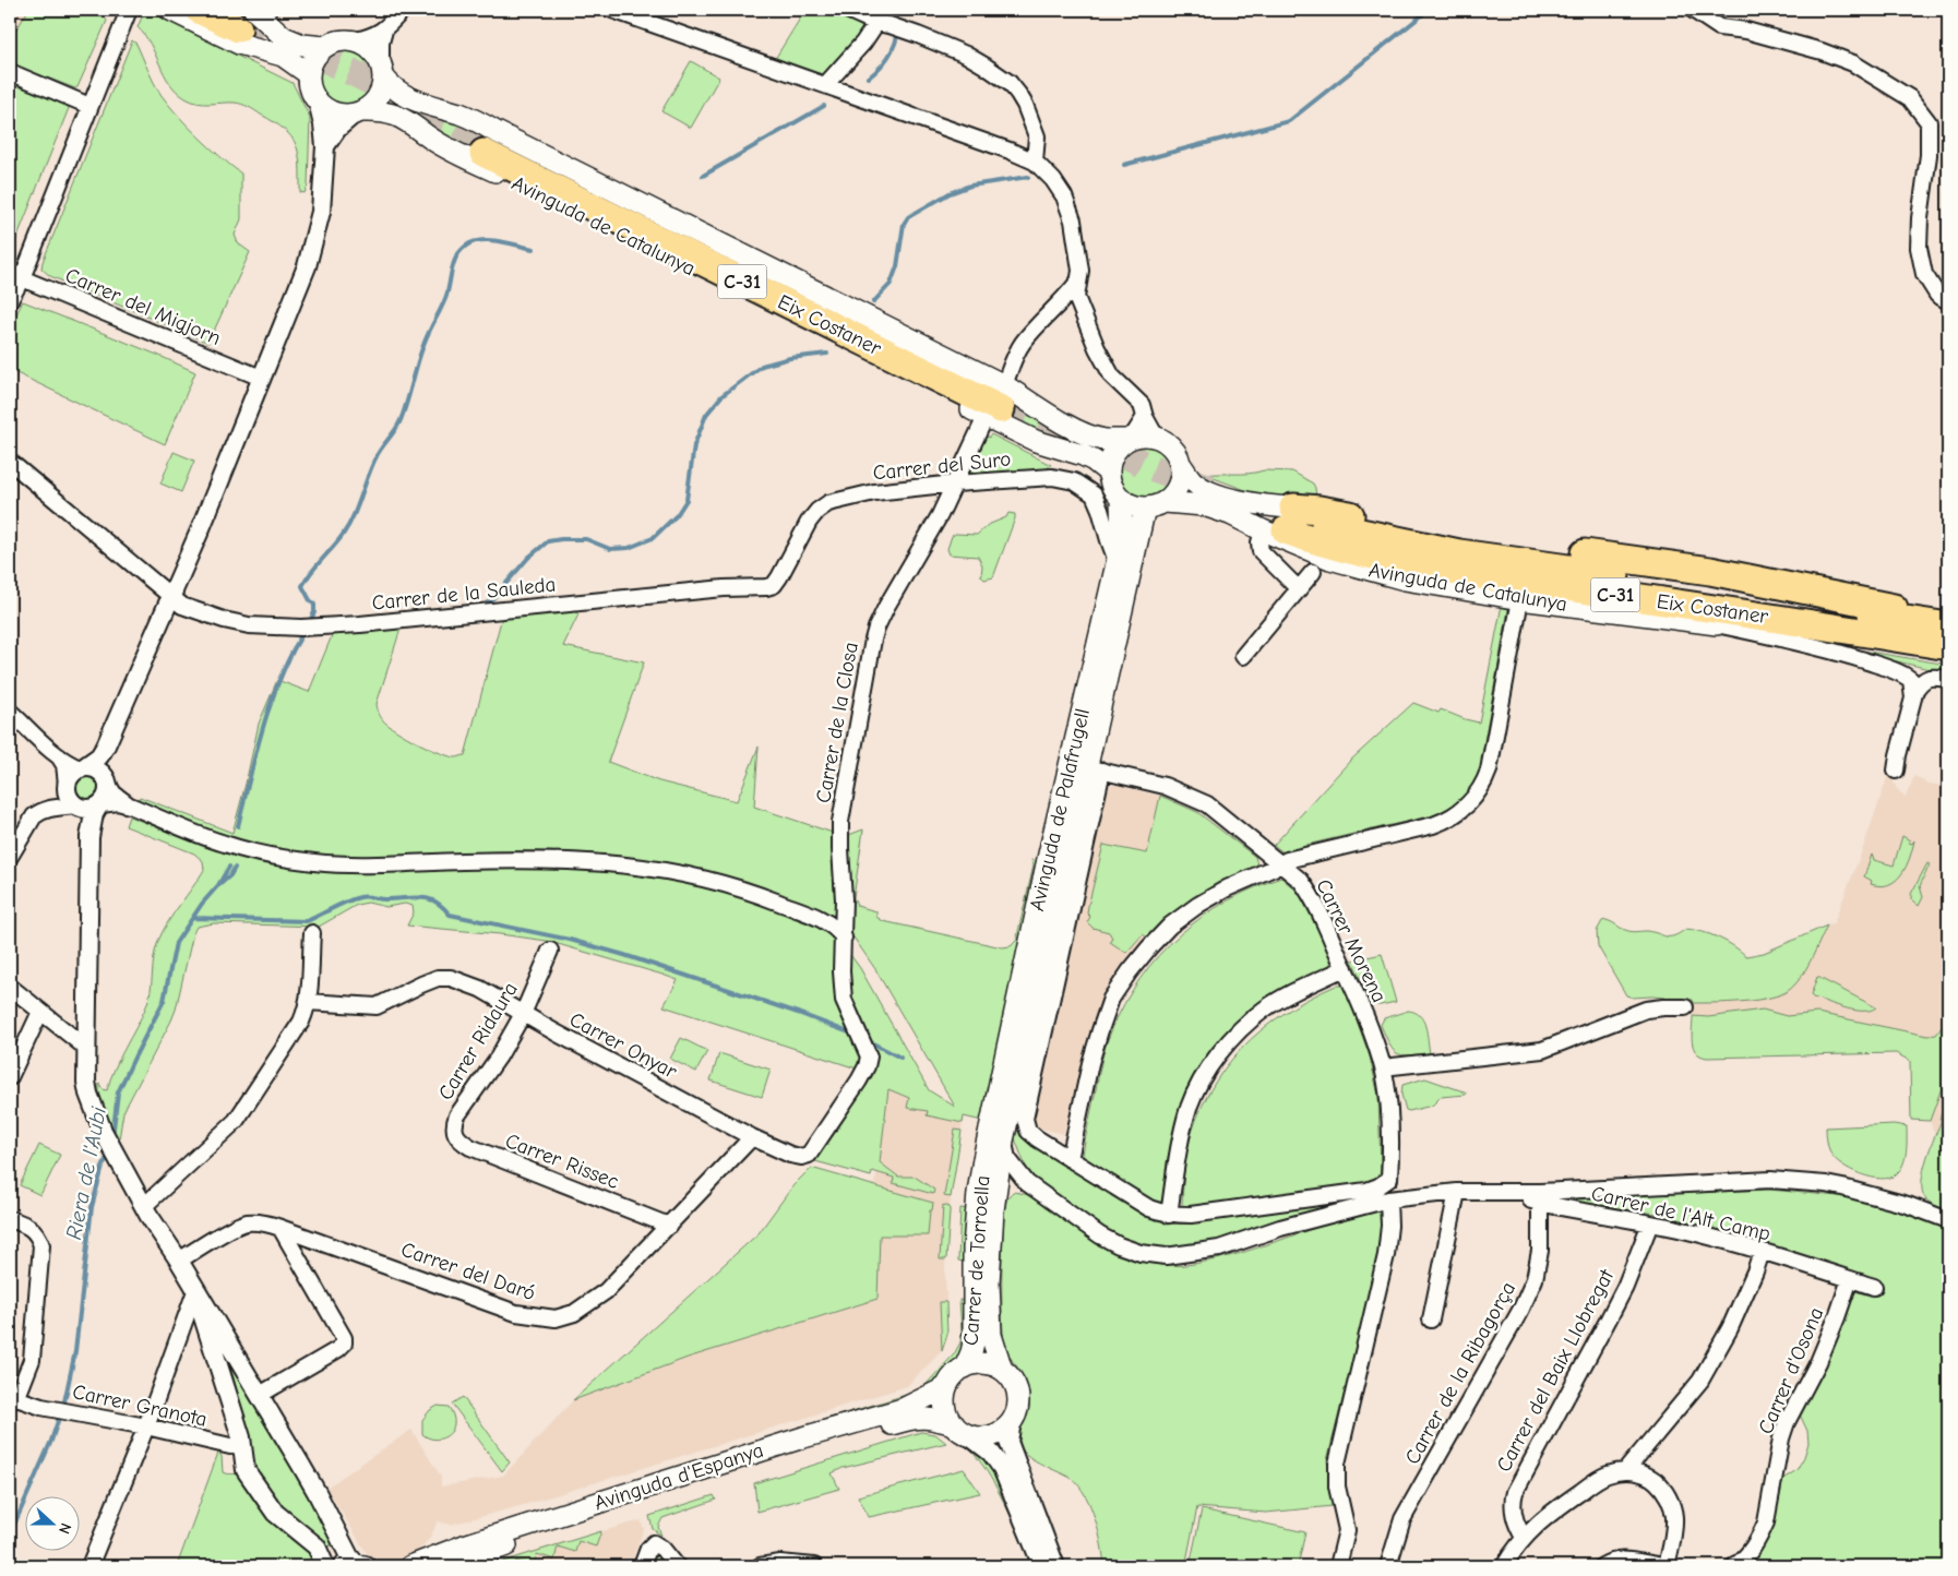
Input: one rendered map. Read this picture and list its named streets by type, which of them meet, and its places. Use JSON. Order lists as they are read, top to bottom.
{
  "streets": {
    "highway": ["C-31", "Eix Costaner"],
    "main road": [
      "Avinguda de Catalunya",
      "Avinguda de Palafrugell",
      "Carrer de Torroella",
      "Avinguda d'Espanya"
    ],
    "street": [
      "Carrer del Migjorn",
      "Carrer del Suro",
      "Carrer de la Sauleda",
      "Carrer de la Closa",
      "Carrer Morena",
      "Carrer Ridaura",
      "Carrer Onyar",
      "Carrer Rissec",
      "Carrer de l'Alt Camp",
      "Carrer del Daró",
      "Carrer del Baix Llobregat",
      "Carrer d'Osona",
      "Carrer de la Ribagorça",
      "Carrer Granota"
    ]
  },
  "crossings": [
    ["Avinguda de Catalunya", "Eix Costaner"],
    ["Avinguda de Catalunya", "Carrer de la Closa"],
    ["Avinguda de Catalunya", "Avinguda de Palafrugell"],
    ["Eix Costaner", "Carrer de la Closa"],
    ["Carrer del Suro", "Carrer de la Sauleda"],
    ["Carrer del Suro", "Carrer de la Closa"],
    ["Carrer del Suro", "Avinguda de Palafrugell"],
    ["Carrer de la Closa", "Carrer Onyar"],
    ["Avinguda de Palafrugell", "Carrer Morena"],
    ["Avinguda de Palafrugell", "Carrer de l'Alt Camp"],
    ["Avinguda de Palafrugell", "Carrer de Torroella"],
    ["Carrer Ridaura", "Carrer Onyar"],
    ["Carrer Ridaura", "Carrer Rissec"],
    ["Carrer Onyar", "Carrer del Daró"],
    ["Carrer Rissec", "Carrer del Daró"],
    ["Carrer de l'Alt Camp", "Carrer de Torroella"],
    ["Carrer de l'Alt Camp", "Carrer del Baix Llobregat"],
    ["Carrer de l'Alt Camp", "Carrer d'Osona"],
    ["Carrer de l'Alt Camp", "Carrer de la Ribagorça"],
    ["Carrer de Torroella", "Avinguda d'Espanya"]
  ],
  "water": ["Riera de l'Aubi"],
  "north": "right"
}
